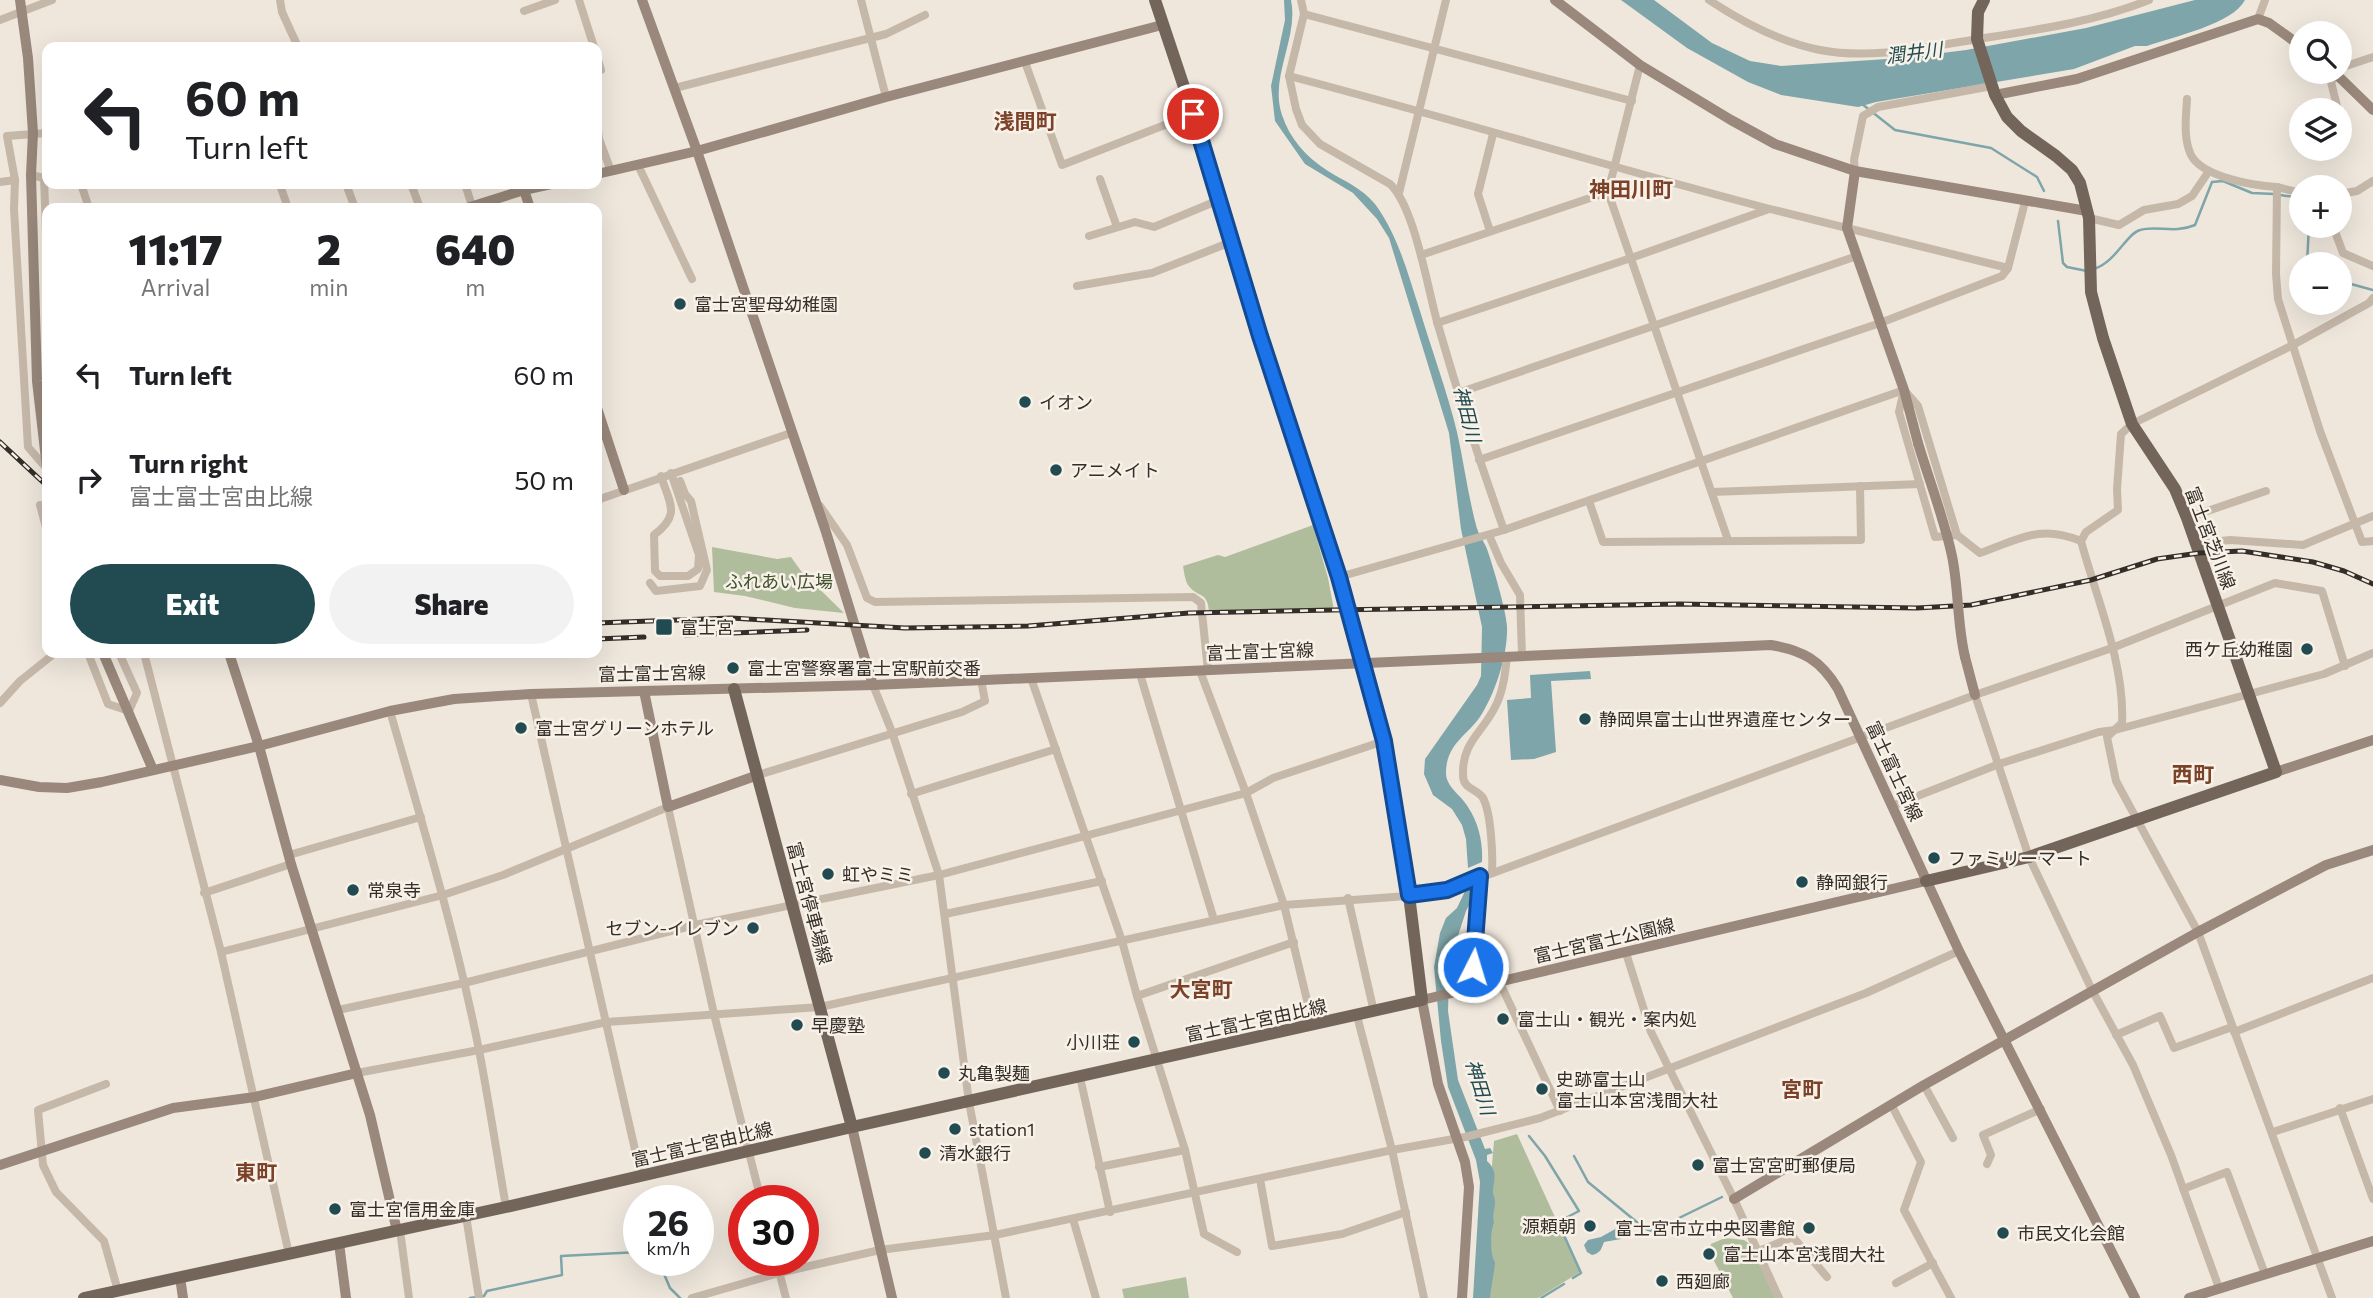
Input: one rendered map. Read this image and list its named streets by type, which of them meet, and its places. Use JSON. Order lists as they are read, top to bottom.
{
  "streets": {
    "main road": ["富士宮芝川線", "富士宮停車場線", "富士富士宮由比線"],
    "street": ["富士富士宮線", "富士宮富士公園線"]
  },
  "crossings": [
    ["富士富士宮線", "富士宮停車場線"],
    ["富士富士宮線", "富士宮富士公園線"],
    ["富士宮停車場線", "富士富士宮由比線"],
    ["富士宮富士公園線", "富士富士宮由比線"]
  ],
  "districts": [
    "浅間町",
    "神田川町",
    "西町",
    "大宮町",
    "宮町",
    "東町"
  ],
  "water": ["潤井川", "神田川"],
  "parks": ["ふれあい広場"],
  "places": {
    "other": [
      "富士宮聖母幼稚園",
      "イオン",
      "アニメイト",
      "西ケ丘幼稚園",
      "富士宮警察署富士宮駅前交番",
      "静岡県富士山世界遺産センター",
      "富士宮グリーンホテル",
      "ファミリーマート",
      "虹やミミ",
      "静岡銀行",
      "常泉寺",
      "セブン-イレブン",
      "富士山・観光・案内処",
      "早慶塾",
      "小川荘",
      "丸亀製麺",
      "史跡富士山 富士山本宮浅間大社",
      "station1",
      "清水銀行",
      "富士宮宮町郵便局",
      "富士宮信用金庫",
      "源頼朝",
      "富士宮市立中央図書館",
      "市民文化会館",
      "富士山本宮浅間大社",
      "西廻廊"
    ],
    "transit": ["富士宮"]
  },
  "page": {
    "map_buttons": ["+", "−"],
    "turn": ["60 m", "Turn left"],
    "eta": [
      "11:17",
      "Arrival",
      "2",
      "min",
      "640",
      "m"
    ],
    "list": [
      {
        "name": "Turn left",
        "value": "60 m"
      },
      {
        "name": "Turn right",
        "note": "富士富士宮由比線",
        "value": "50 m"
      }
    ],
    "buttons": ["Exit", "Share"],
    "speed": "26 km/h",
    "limit": "30"
  }
}
